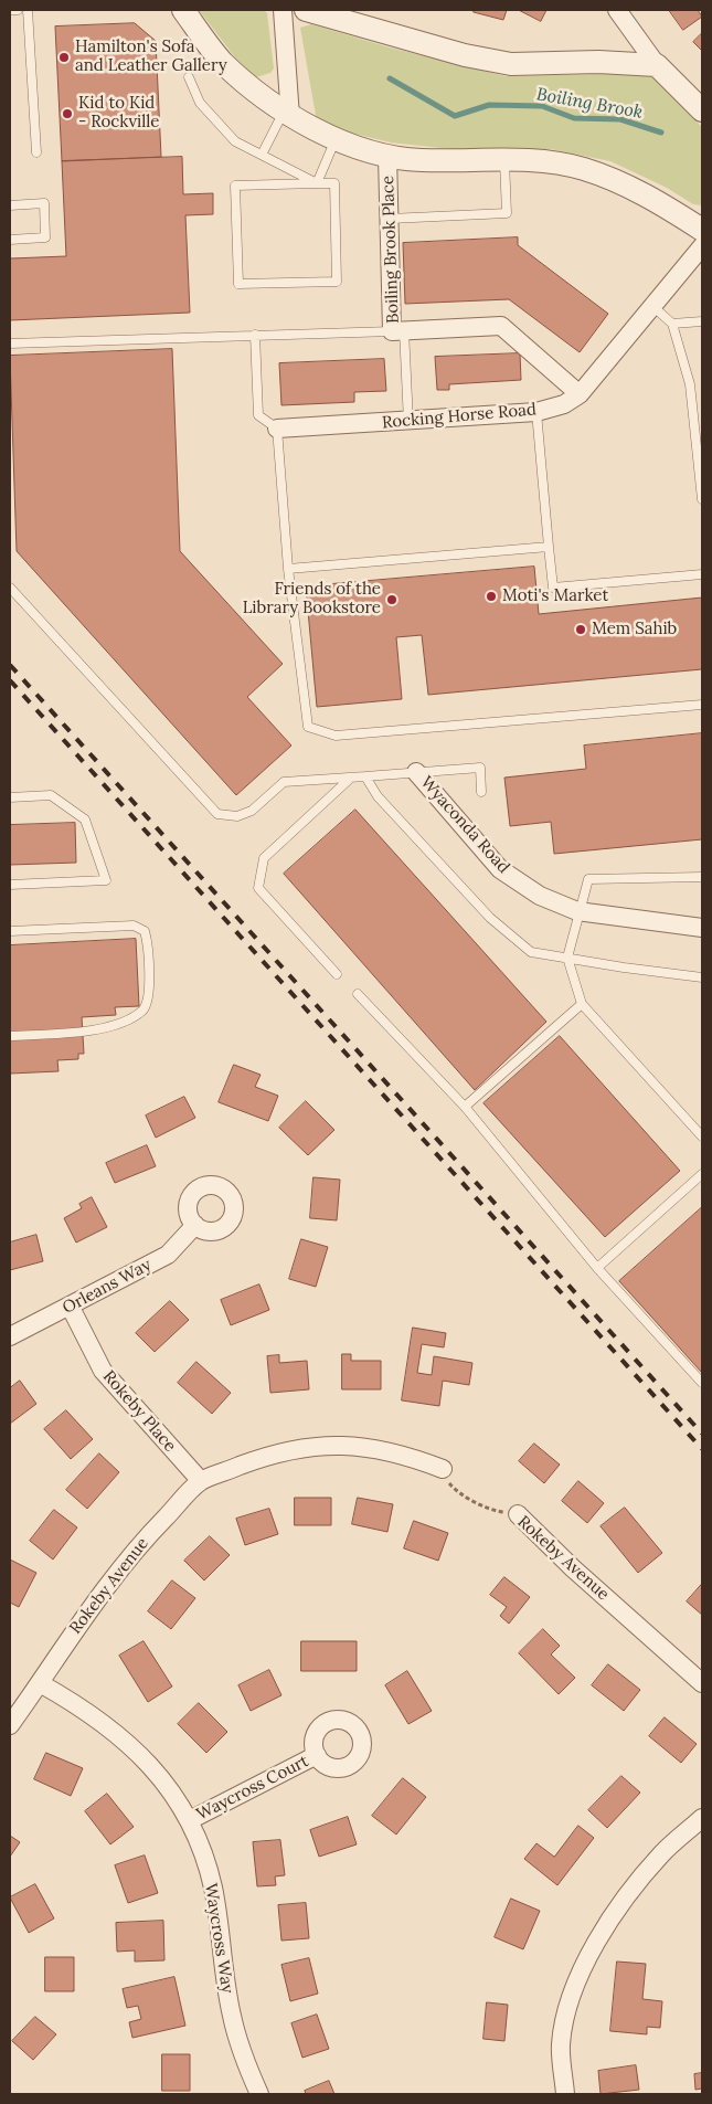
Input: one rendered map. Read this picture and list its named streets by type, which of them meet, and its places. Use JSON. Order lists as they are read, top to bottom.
{
  "streets": {
    "street": [
      "Boiling Brook Place",
      "Rocking Horse Road",
      "Wyaconda Road",
      "Orleans Way",
      "Rokeby Place",
      "Rokeby Avenue",
      "Waycross Court",
      "Waycross Way"
    ]
  },
  "crossings": [
    ["Boiling Brook Place", "Rocking Horse Road"],
    ["Orleans Way", "Rokeby Place"],
    ["Rokeby Place", "Rokeby Avenue"],
    ["Rokeby Avenue", "Waycross Way"],
    ["Waycross Court", "Waycross Way"]
  ],
  "water": ["Boiling Brook"],
  "places": [
    "Hamilton's Sofa and Leather Gallery",
    "Kid to Kid - Rockville",
    "Moti's Market",
    "Friends of the Library Bookstore",
    "Mem Sahib"
  ]
}
